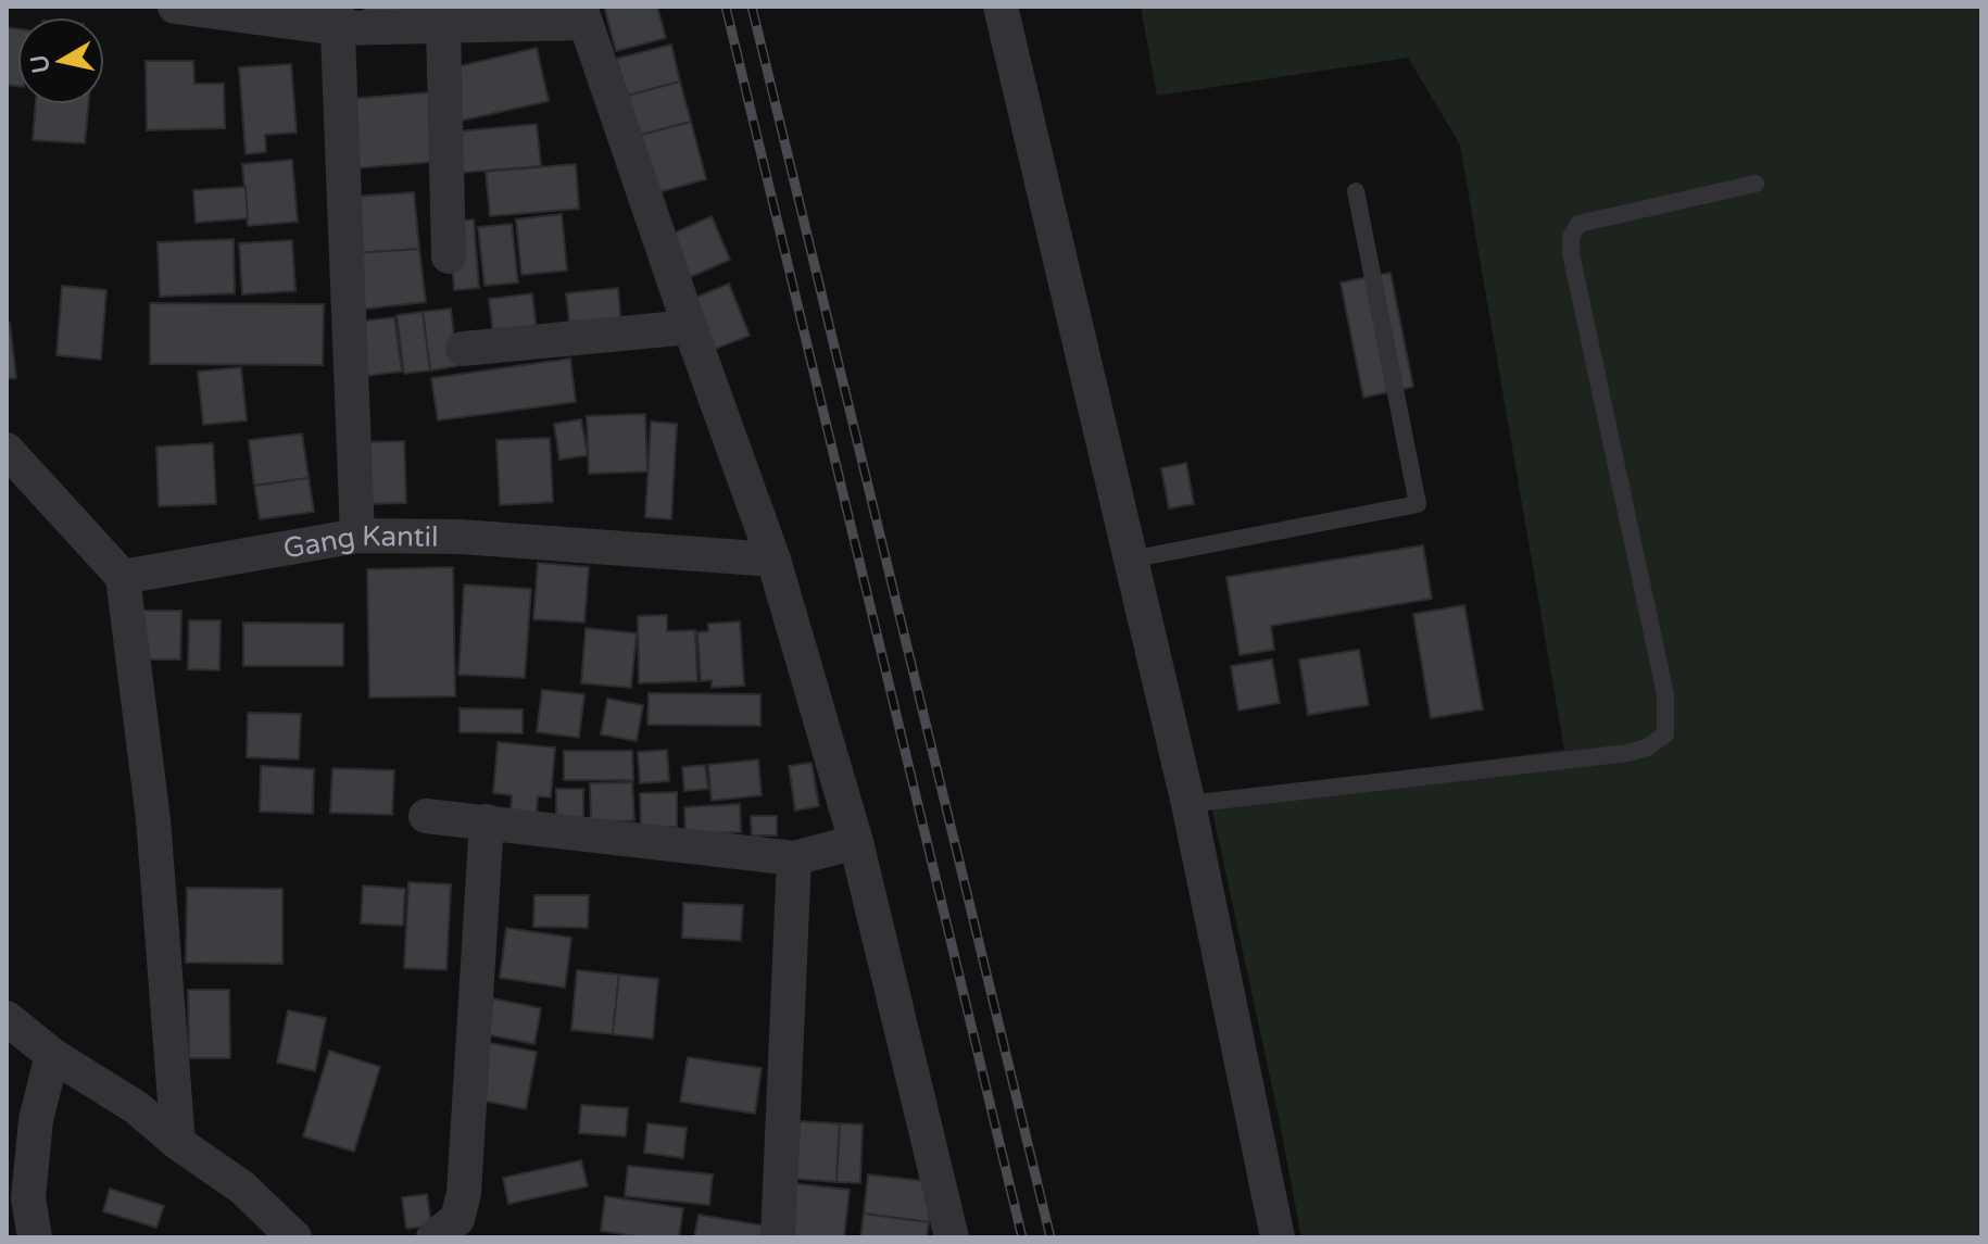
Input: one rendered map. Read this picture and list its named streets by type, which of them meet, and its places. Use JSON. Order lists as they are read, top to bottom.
{
  "streets": {
    "street": ["Gang Kantil"]
  },
  "north": "left"
}
